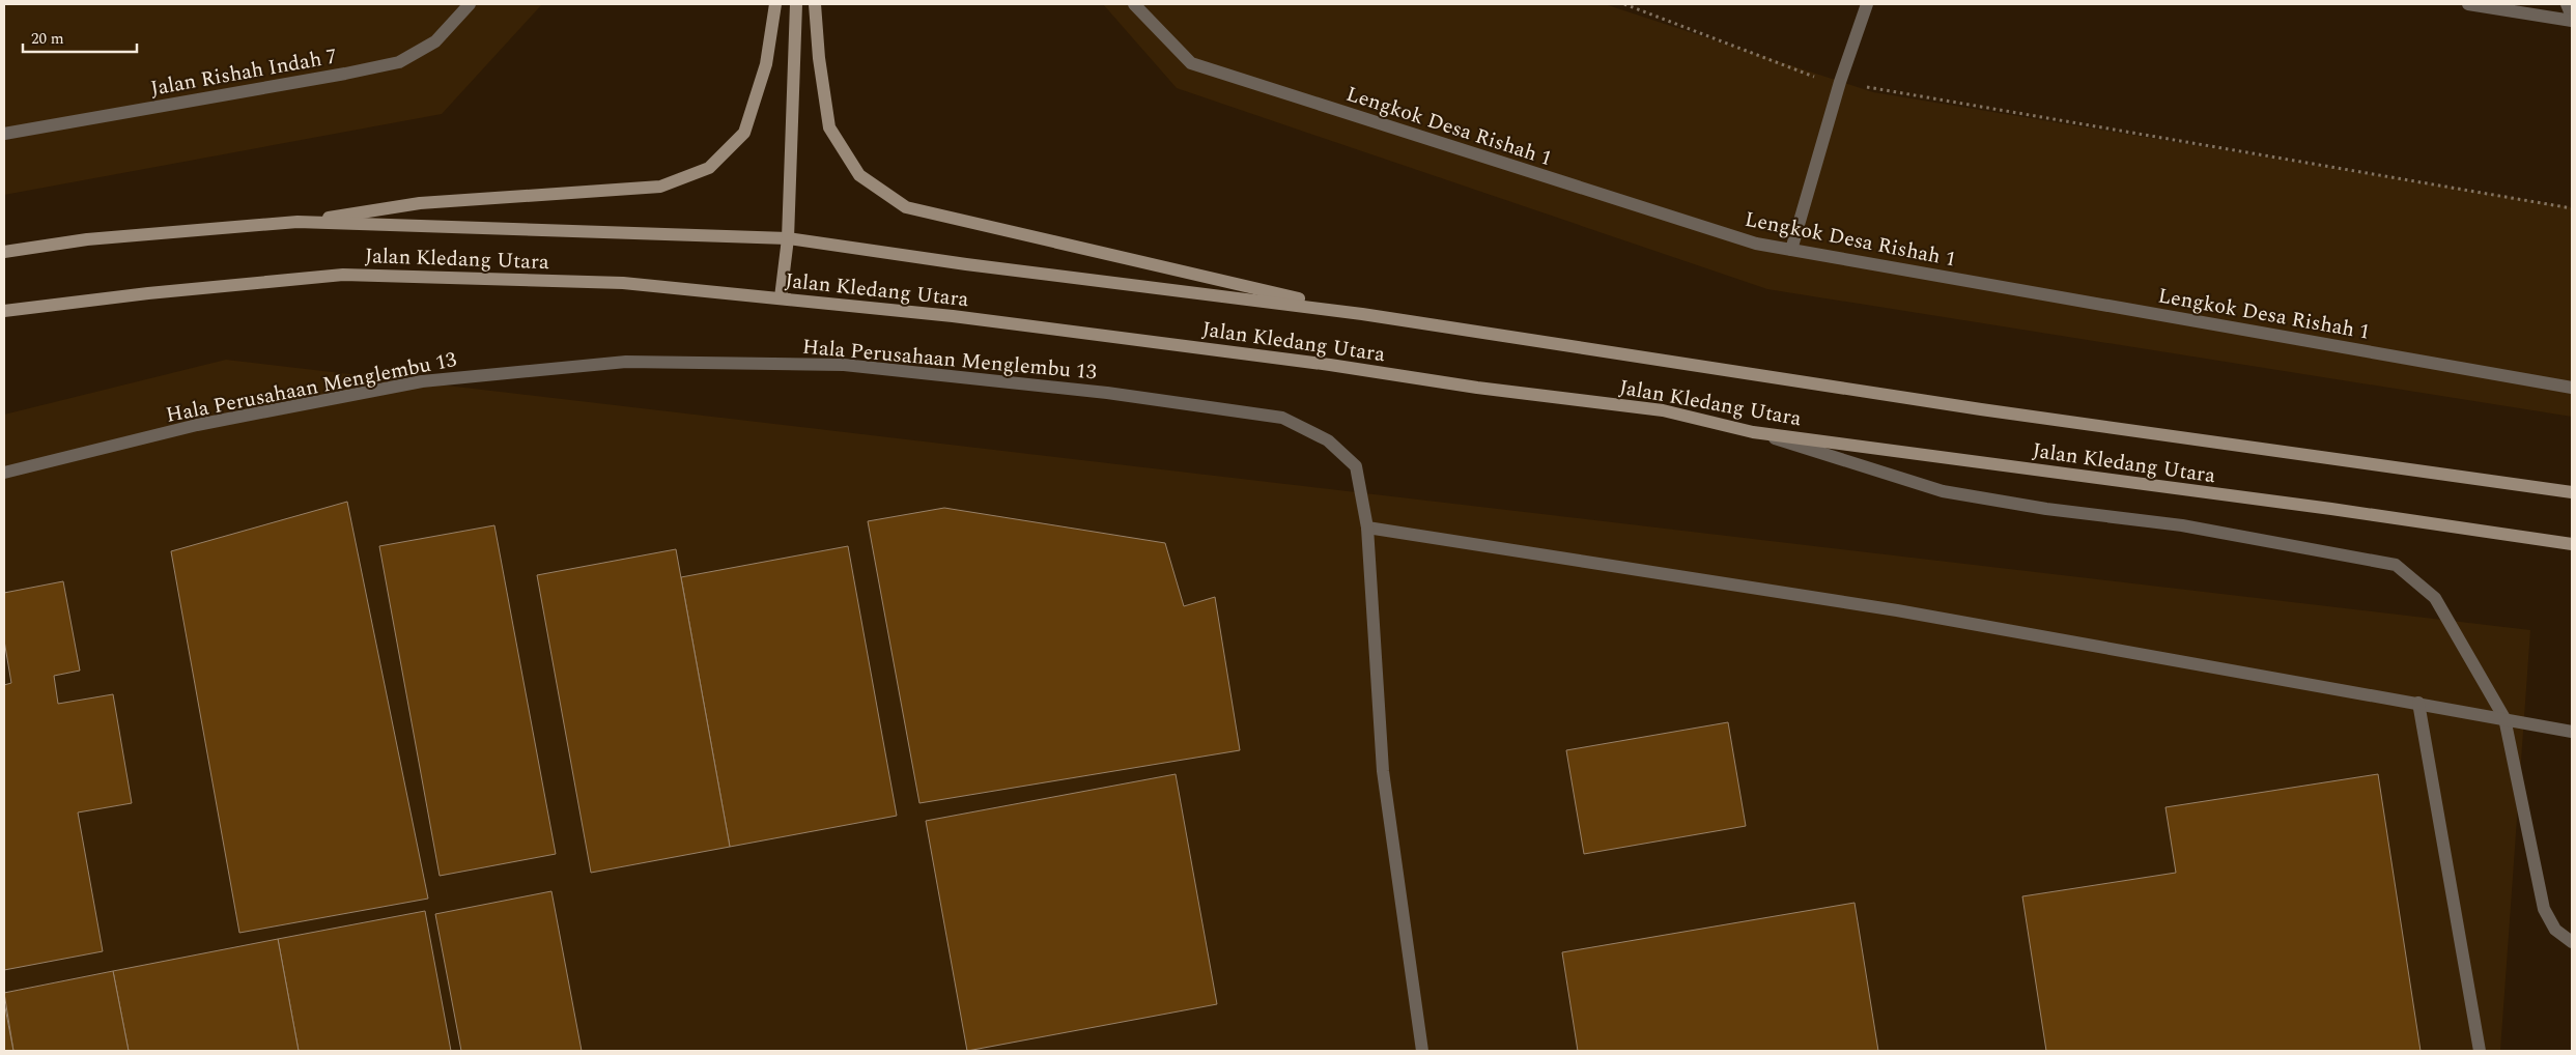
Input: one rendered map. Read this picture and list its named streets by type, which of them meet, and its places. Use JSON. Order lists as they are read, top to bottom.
{
  "streets": {
    "main road": ["Jalan Kledang Utara"],
    "street": ["Jalan Rishah Indah 7", "Lengkok Desa Rishah 1", "Hala Perusahaan Menglembu 13"]
  },
  "scale_bar": "20 m"
}
